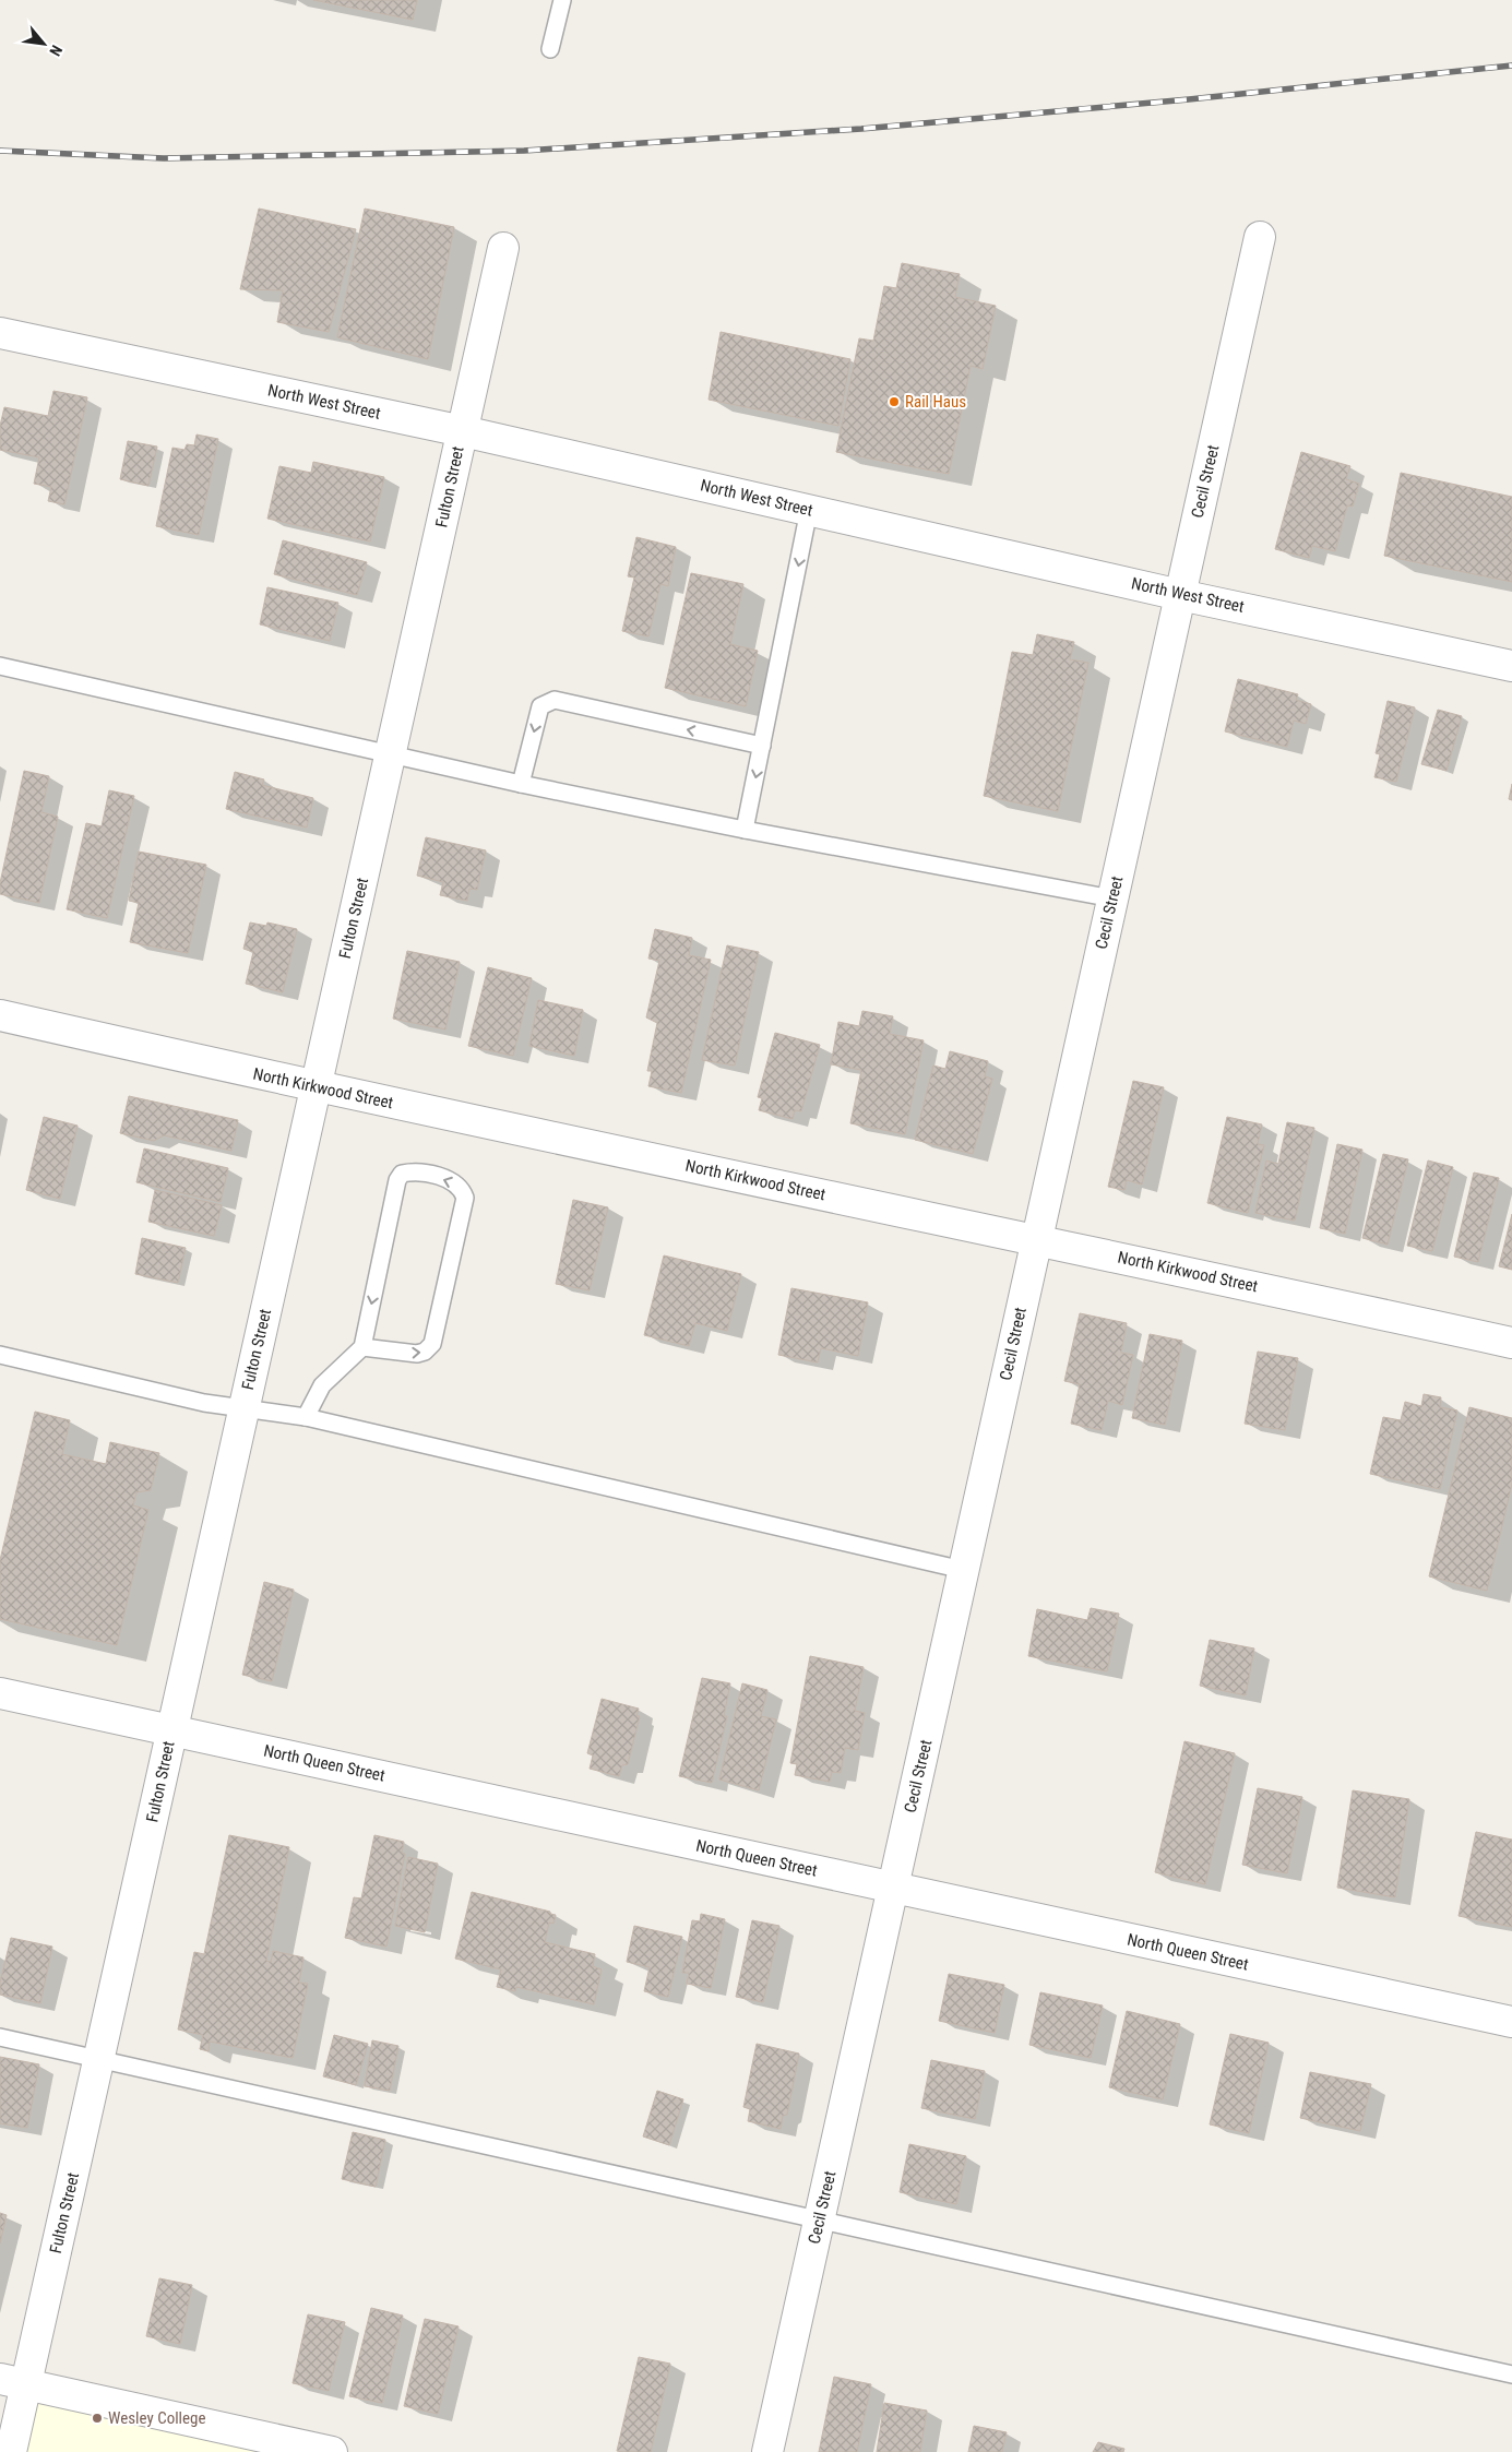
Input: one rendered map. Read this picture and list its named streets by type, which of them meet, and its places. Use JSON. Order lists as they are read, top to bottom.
{
  "streets": {
    "street": [
      "North West Street",
      "Cecil Street",
      "Fulton Street",
      "North Kirkwood Street",
      "North Queen Street"
    ]
  },
  "crossings": [
    ["North West Street", "Cecil Street"],
    ["North West Street", "Fulton Street"],
    ["Cecil Street", "North Kirkwood Street"],
    ["Cecil Street", "North Queen Street"],
    ["Fulton Street", "North Kirkwood Street"],
    ["Fulton Street", "North Queen Street"]
  ],
  "places": ["Rail Haus", "Wesley College"],
  "north": "bottom right"
}
